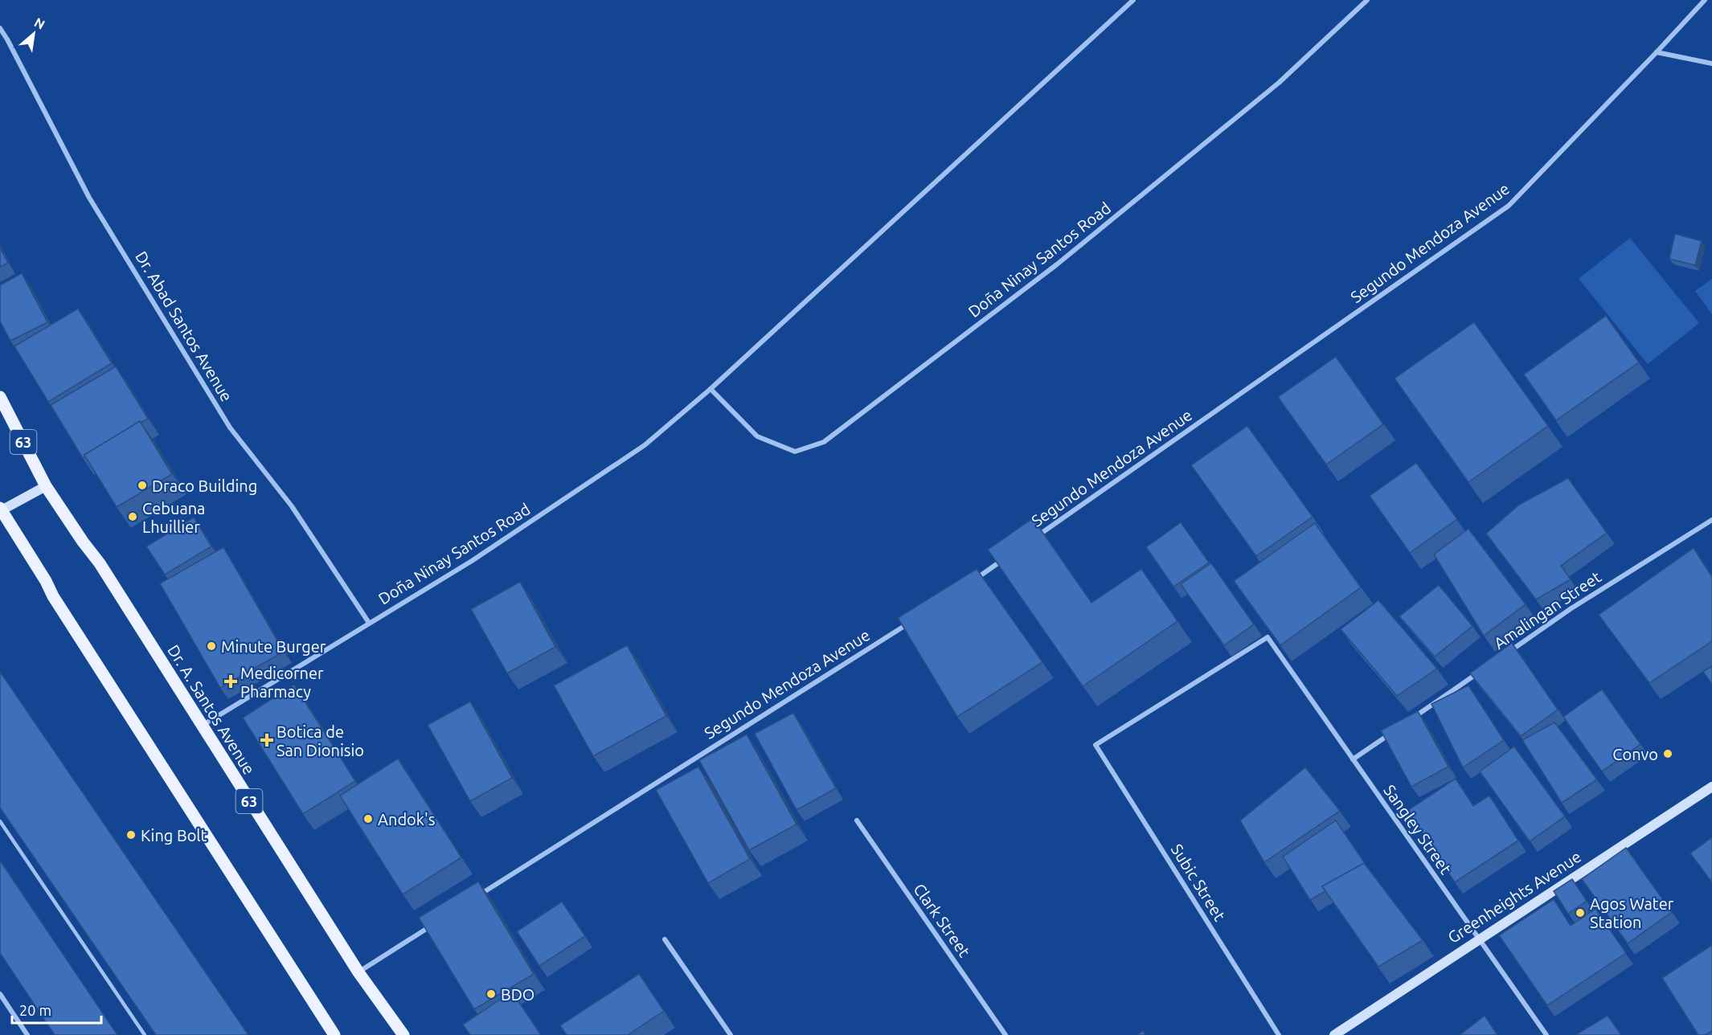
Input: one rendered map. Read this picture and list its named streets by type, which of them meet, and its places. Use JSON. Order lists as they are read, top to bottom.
{
  "streets": {
    "main road": ["63", "Dr. A. Santos Avenue"],
    "street": [
      "Segundo Mendoza Avenue",
      "Doña Ninay Santos Road",
      "Dr. Abad Santos Avenue",
      "Amalingan Street",
      "Sangley Street",
      "Subic Street",
      "Greenheights Avenue",
      "Clark Street"
    ]
  },
  "crossings": [
    ["Doña Ninay Santos Road", "Dr. Abad Santos Avenue"],
    ["Doña Ninay Santos Road", "Dr. A. Santos Avenue"],
    ["Sangley Street", "Subic Street"],
    ["Sangley Street", "Greenheights Avenue"]
  ],
  "places": {
    "other": [
      "Draco Building",
      "Cebuana Lhuillier",
      "Minute Burger",
      "Convo",
      "Andok's",
      "King Bolt",
      "Agos Water Station",
      "BDO"
    ],
    "health": ["Medicorner Pharmacy", "Botica de San Dionisio"]
  },
  "scale_bar": "20 m",
  "north": "top right"
}
